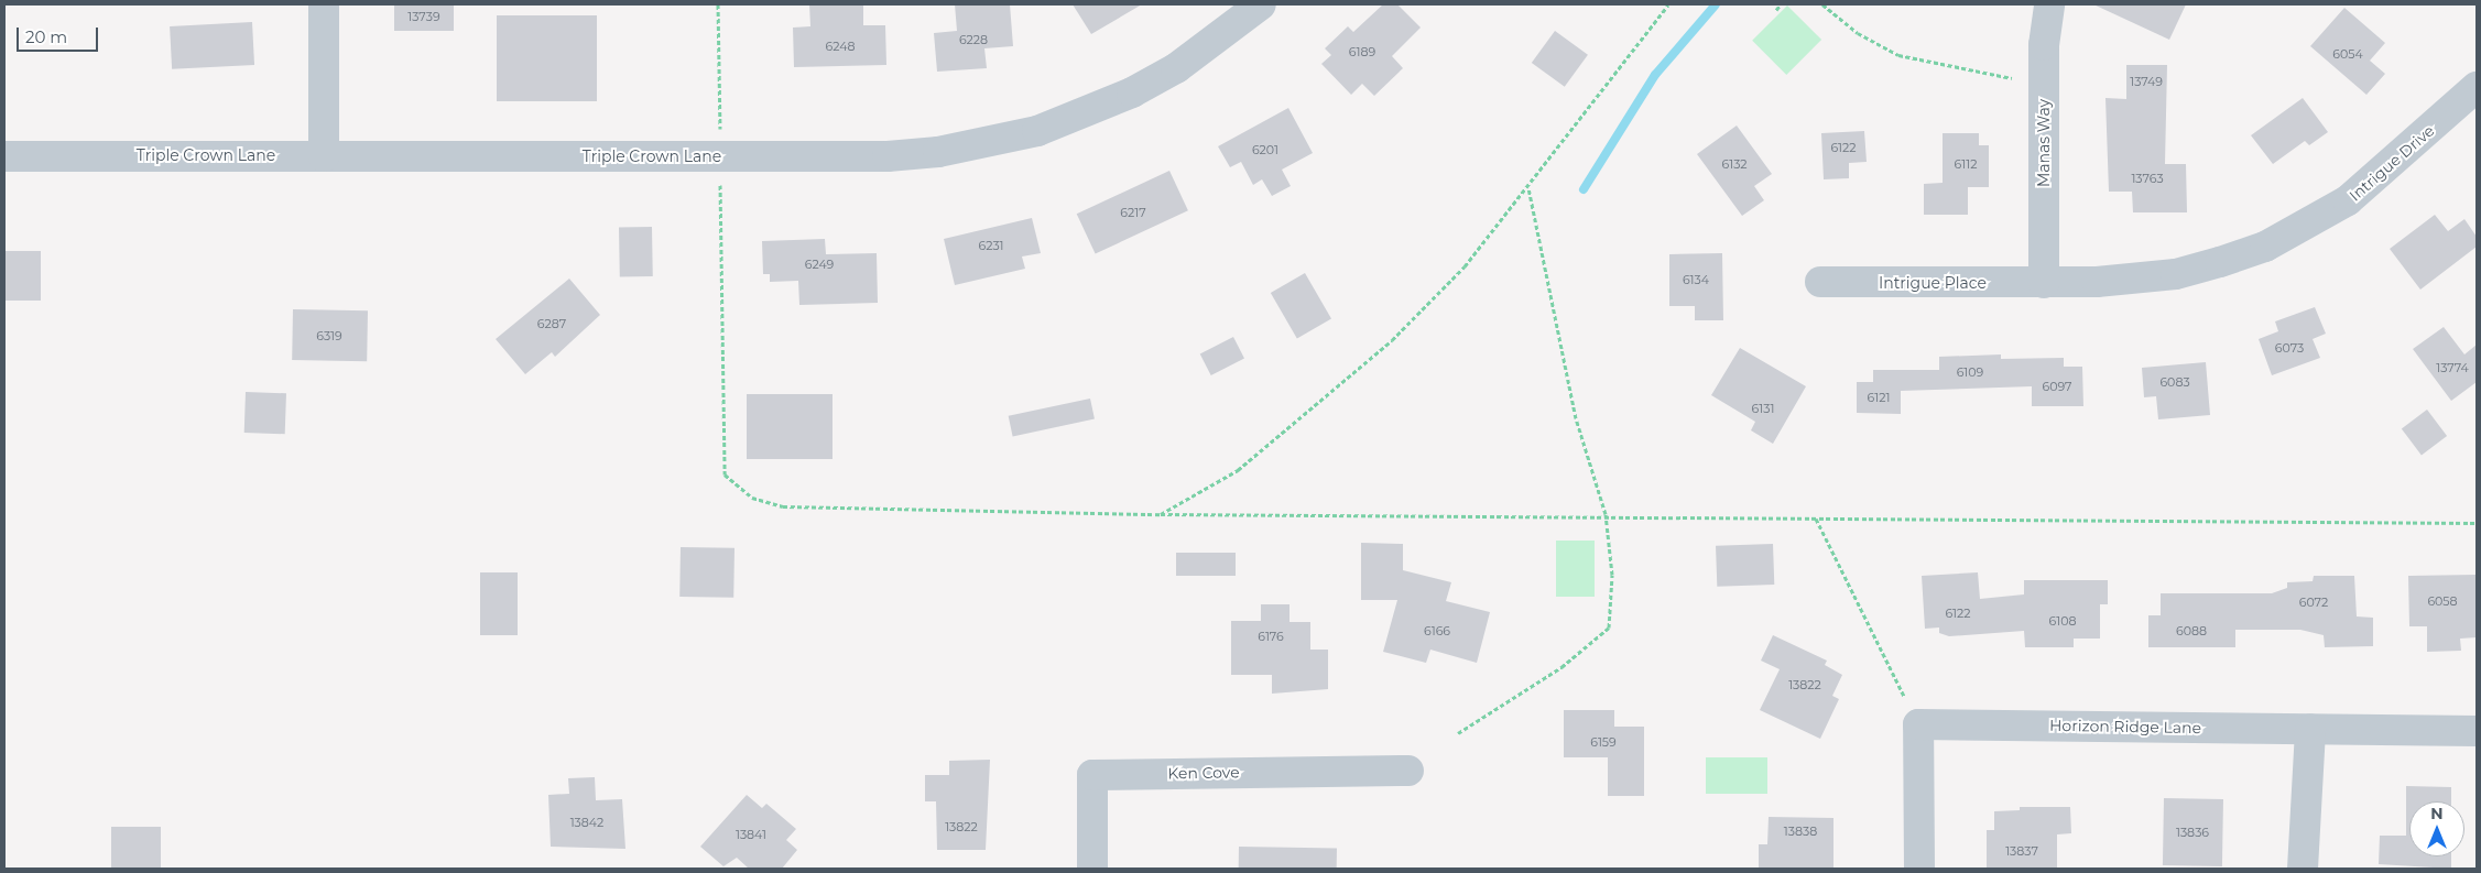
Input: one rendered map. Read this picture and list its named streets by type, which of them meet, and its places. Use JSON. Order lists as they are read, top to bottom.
{
  "streets": {
    "street": [
      "Manas Way",
      "Triple Crown Lane",
      "Intrigue Drive",
      "Intrigue Place",
      "Horizon Ridge Lane",
      "Ken Cove"
    ]
  },
  "crossings": [
    ["Manas Way", "Intrigue Drive"],
    ["Manas Way", "Intrigue Place"],
    ["Intrigue Drive", "Intrigue Place"]
  ],
  "house_numbers": [
    "13739",
    "6228",
    "6248",
    "6189",
    "6054",
    "13749",
    "6122",
    "6201",
    "6132",
    "6112",
    "13763",
    "6217",
    "6231",
    "6249",
    "6134",
    "6287",
    "6319",
    "6073",
    "13774",
    "6109",
    "6083",
    "6097",
    "6121",
    "6131",
    "6058",
    "6072",
    "6122",
    "6108",
    "6166",
    "6088",
    "6176",
    "13822",
    "6159",
    "13842",
    "13822",
    "13838",
    "13836",
    "13841",
    "13837"
  ],
  "scale_bar": "20 m",
  "north": "top"
}
